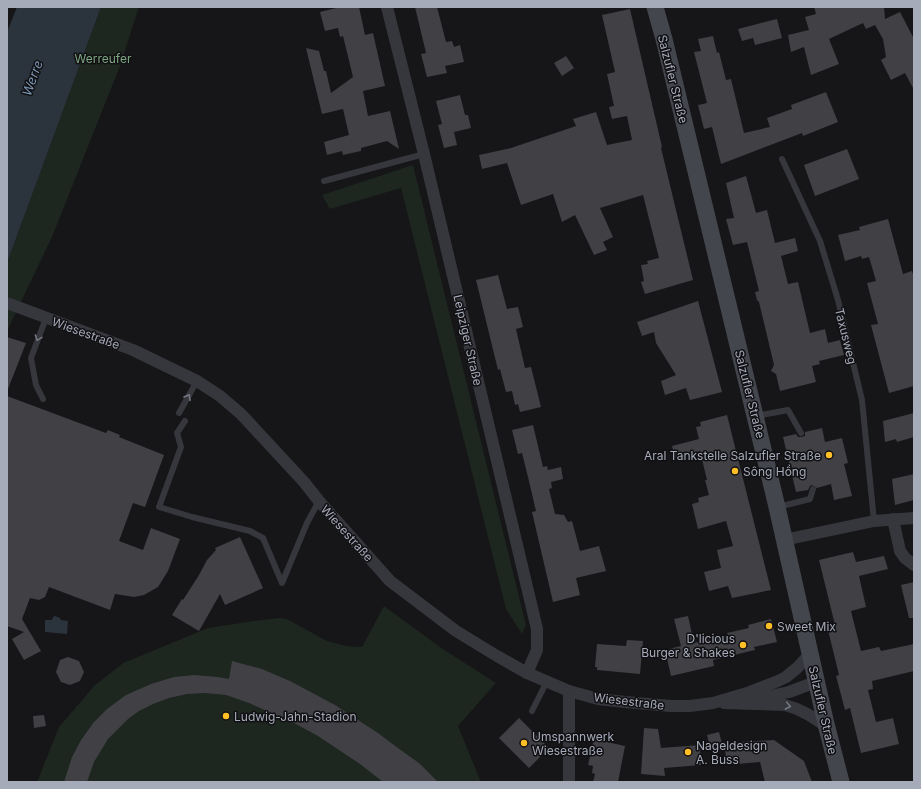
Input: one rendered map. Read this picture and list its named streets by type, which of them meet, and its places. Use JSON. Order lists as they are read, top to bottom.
{
  "streets": {
    "main road": ["Salzufler Straße"],
    "street": ["Wiesestraße", "Leipziger Straße"],
    "lane": ["Taxusweg"]
  },
  "crossings": [
    ["Salzufler Straße", "Wiesestraße"],
    ["Wiesestraße", "Leipziger Straße"]
  ],
  "water": ["Werre"],
  "parks": ["Werreufer"],
  "places": [
    "Aral Tankstelle Salzufler Straße",
    "Sông Hồng",
    "Sweet Mix",
    "D'licious Burger & Shakes",
    "Ludwig-Jahn-Stadion",
    "Umspannwerk Wiesestraße",
    "Nageldesign A. Buss"
  ]
}
